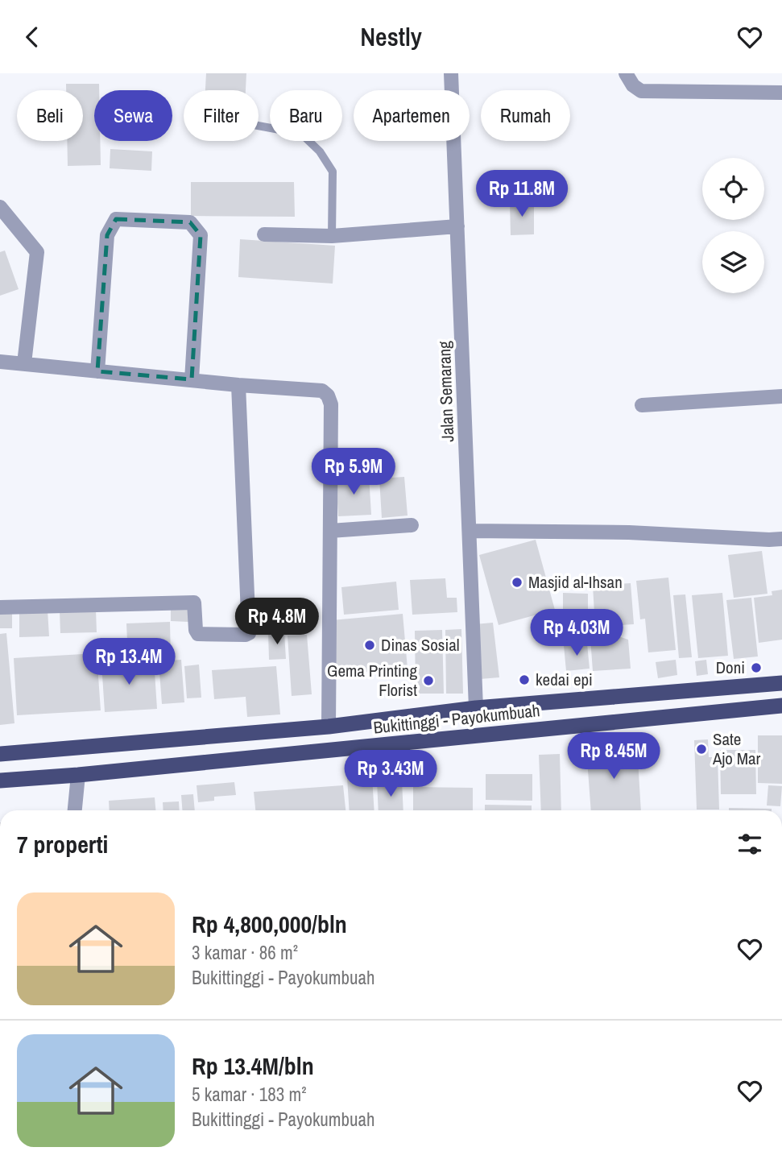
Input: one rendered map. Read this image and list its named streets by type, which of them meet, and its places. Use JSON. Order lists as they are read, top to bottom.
{
  "streets": {
    "highway": ["Bukittinggi - Payokumbuah"],
    "street": ["Jalan Semarang"]
  },
  "crossings": [
    ["Jalan Semarang", "Bukittinggi - Payokumbuah"]
  ],
  "places": [
    "Masjid al-Ihsan",
    "Dinas Sosial",
    "Doni",
    "kedai epi",
    "Gema Printing Florist",
    "Sate Ajo Mar"
  ],
  "page": {
    "header": "Nestly",
    "chip": [
      "Beli",
      "Sewa",
      "Filter",
      "Baru",
      "Apartemen",
      "Rumah"
    ],
    "price": [
      "Rp 11.8M",
      "Rp 5.9M",
      "Rp 4.8M",
      "Rp 4.03M",
      "Rp 13.4M",
      "Rp 8.45M",
      "Rp 3.43M"
    ],
    "heading": "7 properti",
    "list": [
      {
        "name": "Rp 4,800,000/bln",
        "note": "3 kamar · 86 m² · Bukittinggi - Payokumbuah"
      },
      {
        "name": "Rp 13.4M/bln",
        "note": "5 kamar · 183 m² · Bukittinggi - Payokumbuah"
      }
    ]
  }
}
